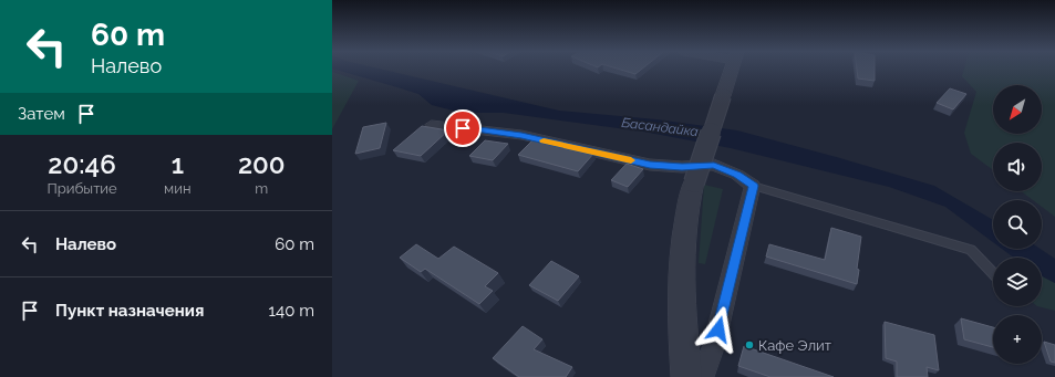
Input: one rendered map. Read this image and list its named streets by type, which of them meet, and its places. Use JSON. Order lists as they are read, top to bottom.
{
  "water": ["Басандайка"],
  "places": ["Кафе Элит"],
  "north": "bottom left",
  "page": {
    "turn": ["60 m", "Налево"],
    "map_buttons": "+",
    "then": "Затем",
    "eta": [
      "20:46",
      "Прибытие",
      "1",
      "мин",
      "200",
      "m"
    ],
    "list": [
      {
        "name": "Налево",
        "value": "60 m"
      },
      {
        "name": "Пункт назначения",
        "value": "140 m"
      }
    ]
  }
}
